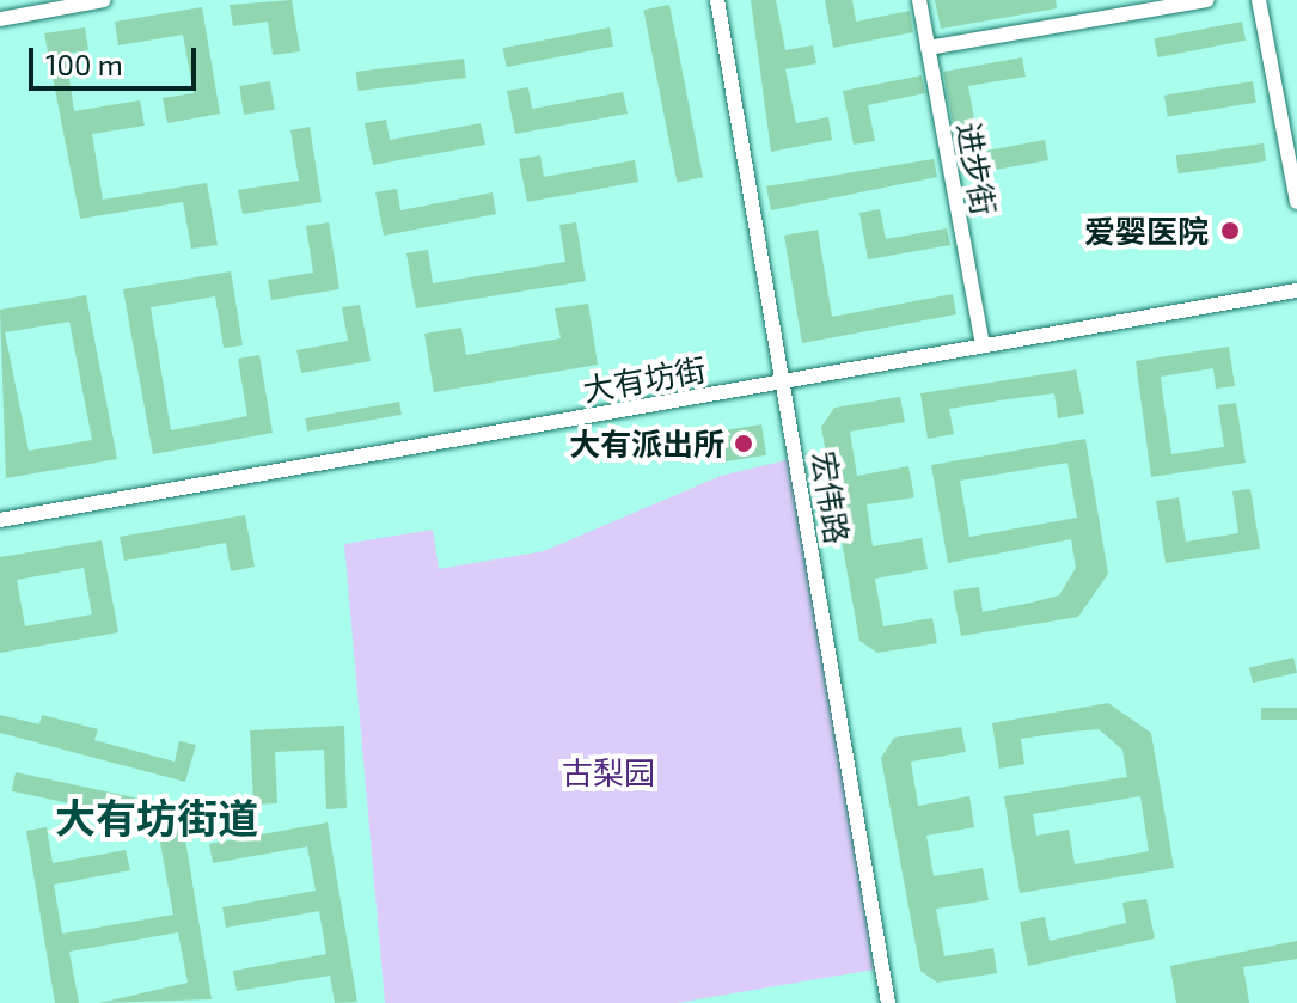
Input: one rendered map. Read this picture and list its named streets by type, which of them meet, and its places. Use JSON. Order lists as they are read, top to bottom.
{
  "streets": {
    "main road": ["进步街", "大有坊街", "宏伟路"]
  },
  "crossings": [
    ["进步街", "大有坊街"],
    ["大有坊街", "宏伟路"]
  ],
  "districts": ["大有坊街道"],
  "parks": ["古梨园"],
  "places": ["爱婴医院", "大有派出所"],
  "scale_bar": "100 m"
}
